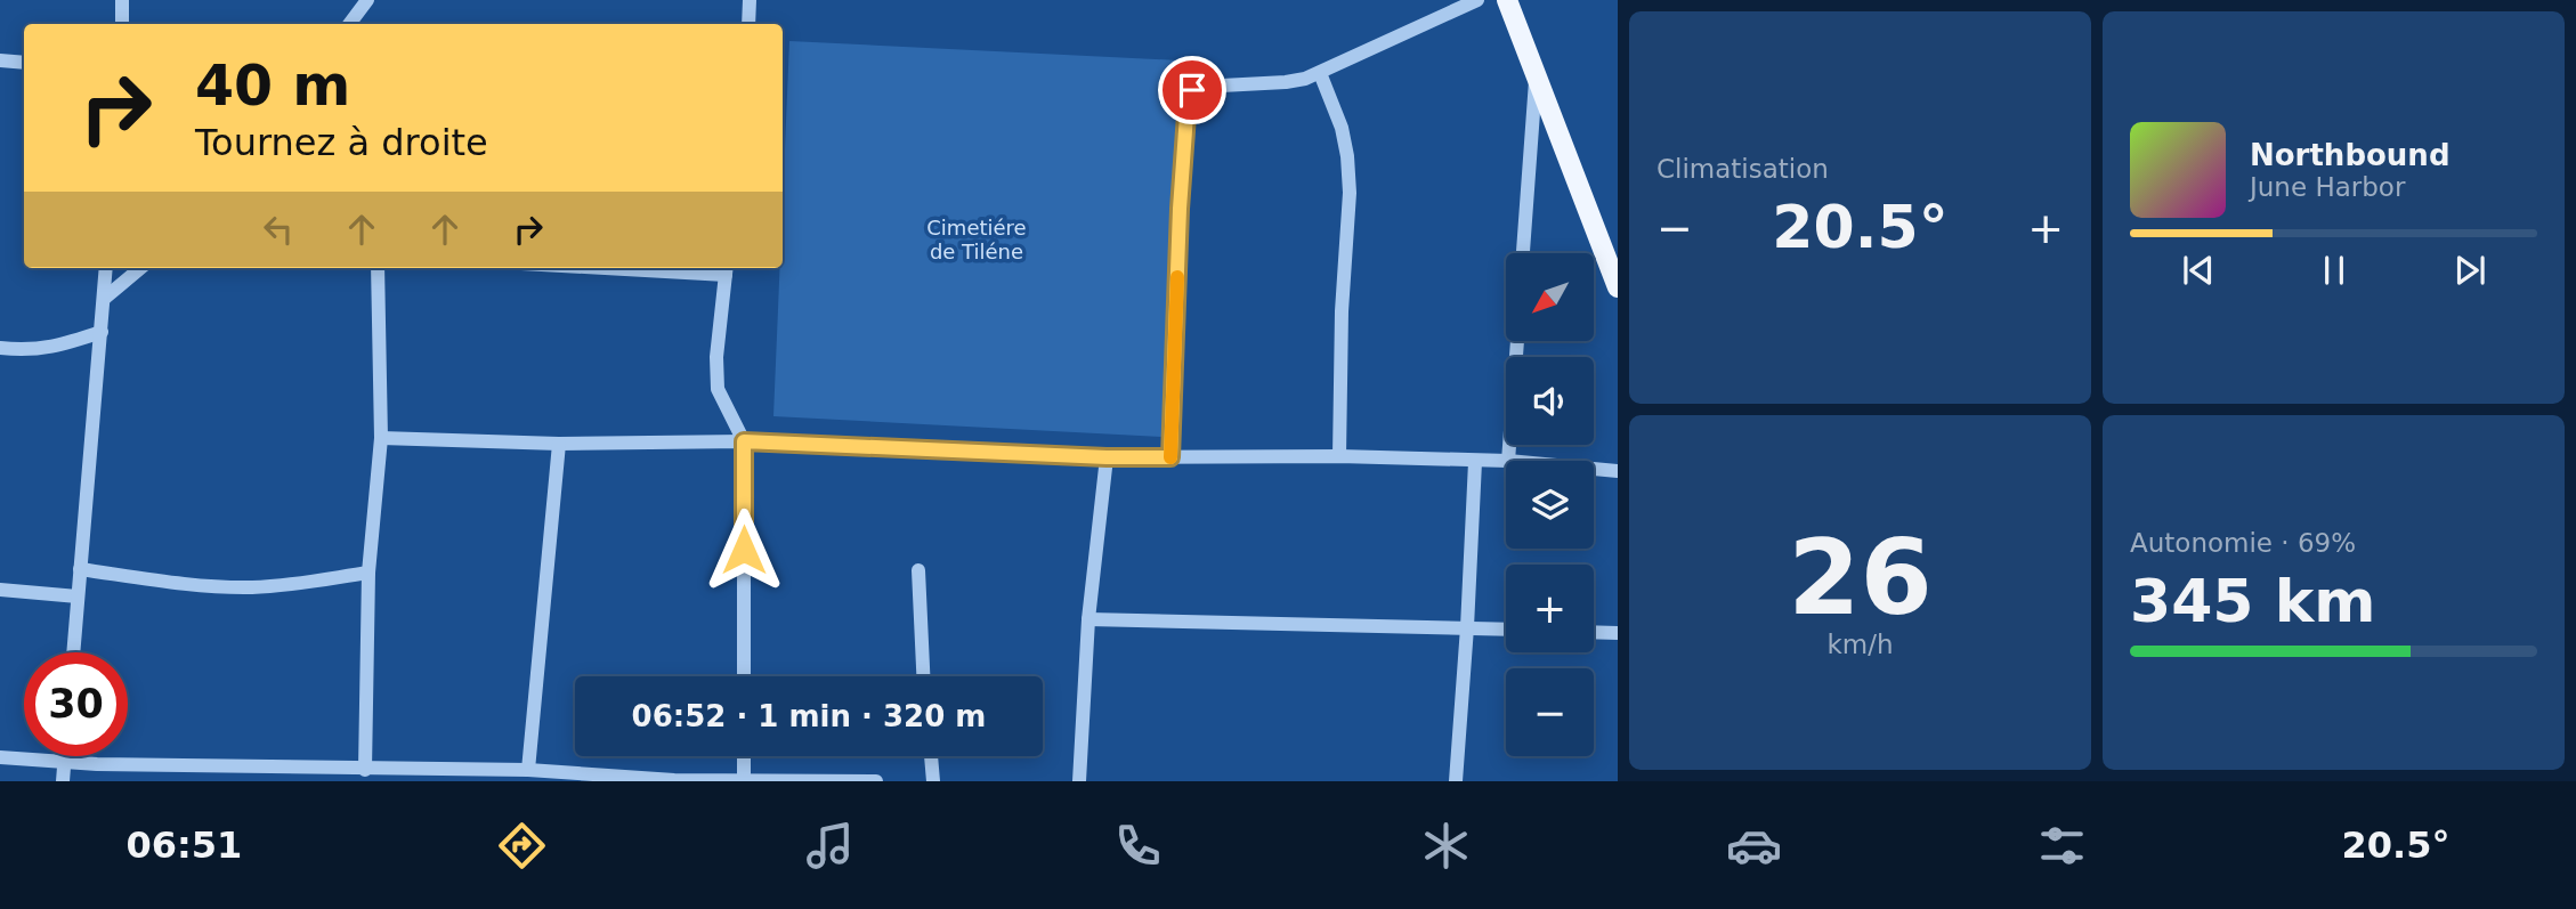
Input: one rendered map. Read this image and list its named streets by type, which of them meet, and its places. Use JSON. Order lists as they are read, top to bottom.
{
  "parks": ["Cimetiére de Tiléne"],
  "north": "bottom left",
  "page": {
    "tile": [
      "Climatisation",
      ["26", "km/h"],
      ["Autonomie · 69%", "345 km"]
    ],
    "turn": ["40 m", "Tournez à droite"],
    "song": ["Northbound", "June Harbor"],
    "heat": ["−", "20.5°", "+"],
    "map_buttons": ["+", "−"],
    "limit": "30",
    "trip": "06:52 · 1 min · 320 m",
    "tabs": ["06:51", "20.5°"]
  }
}
